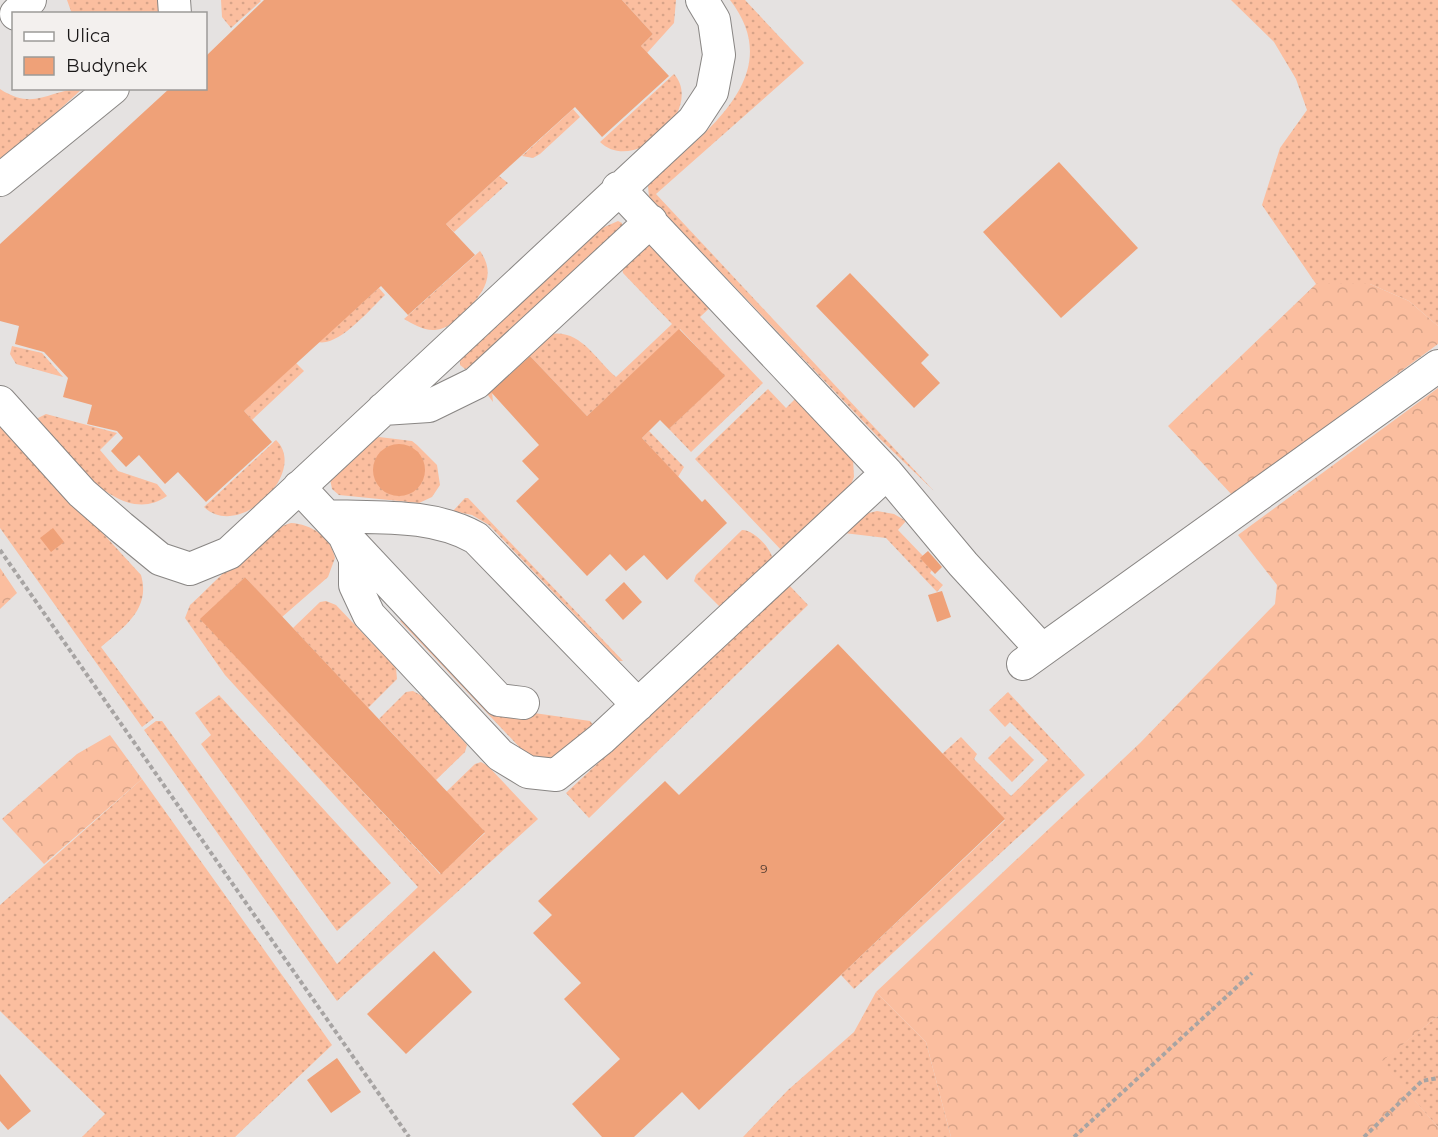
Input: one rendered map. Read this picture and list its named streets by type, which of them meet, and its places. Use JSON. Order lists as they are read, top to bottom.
{
  "house_numbers": ["9"],
  "legend": ["Ulica", "Budynek"]
}
